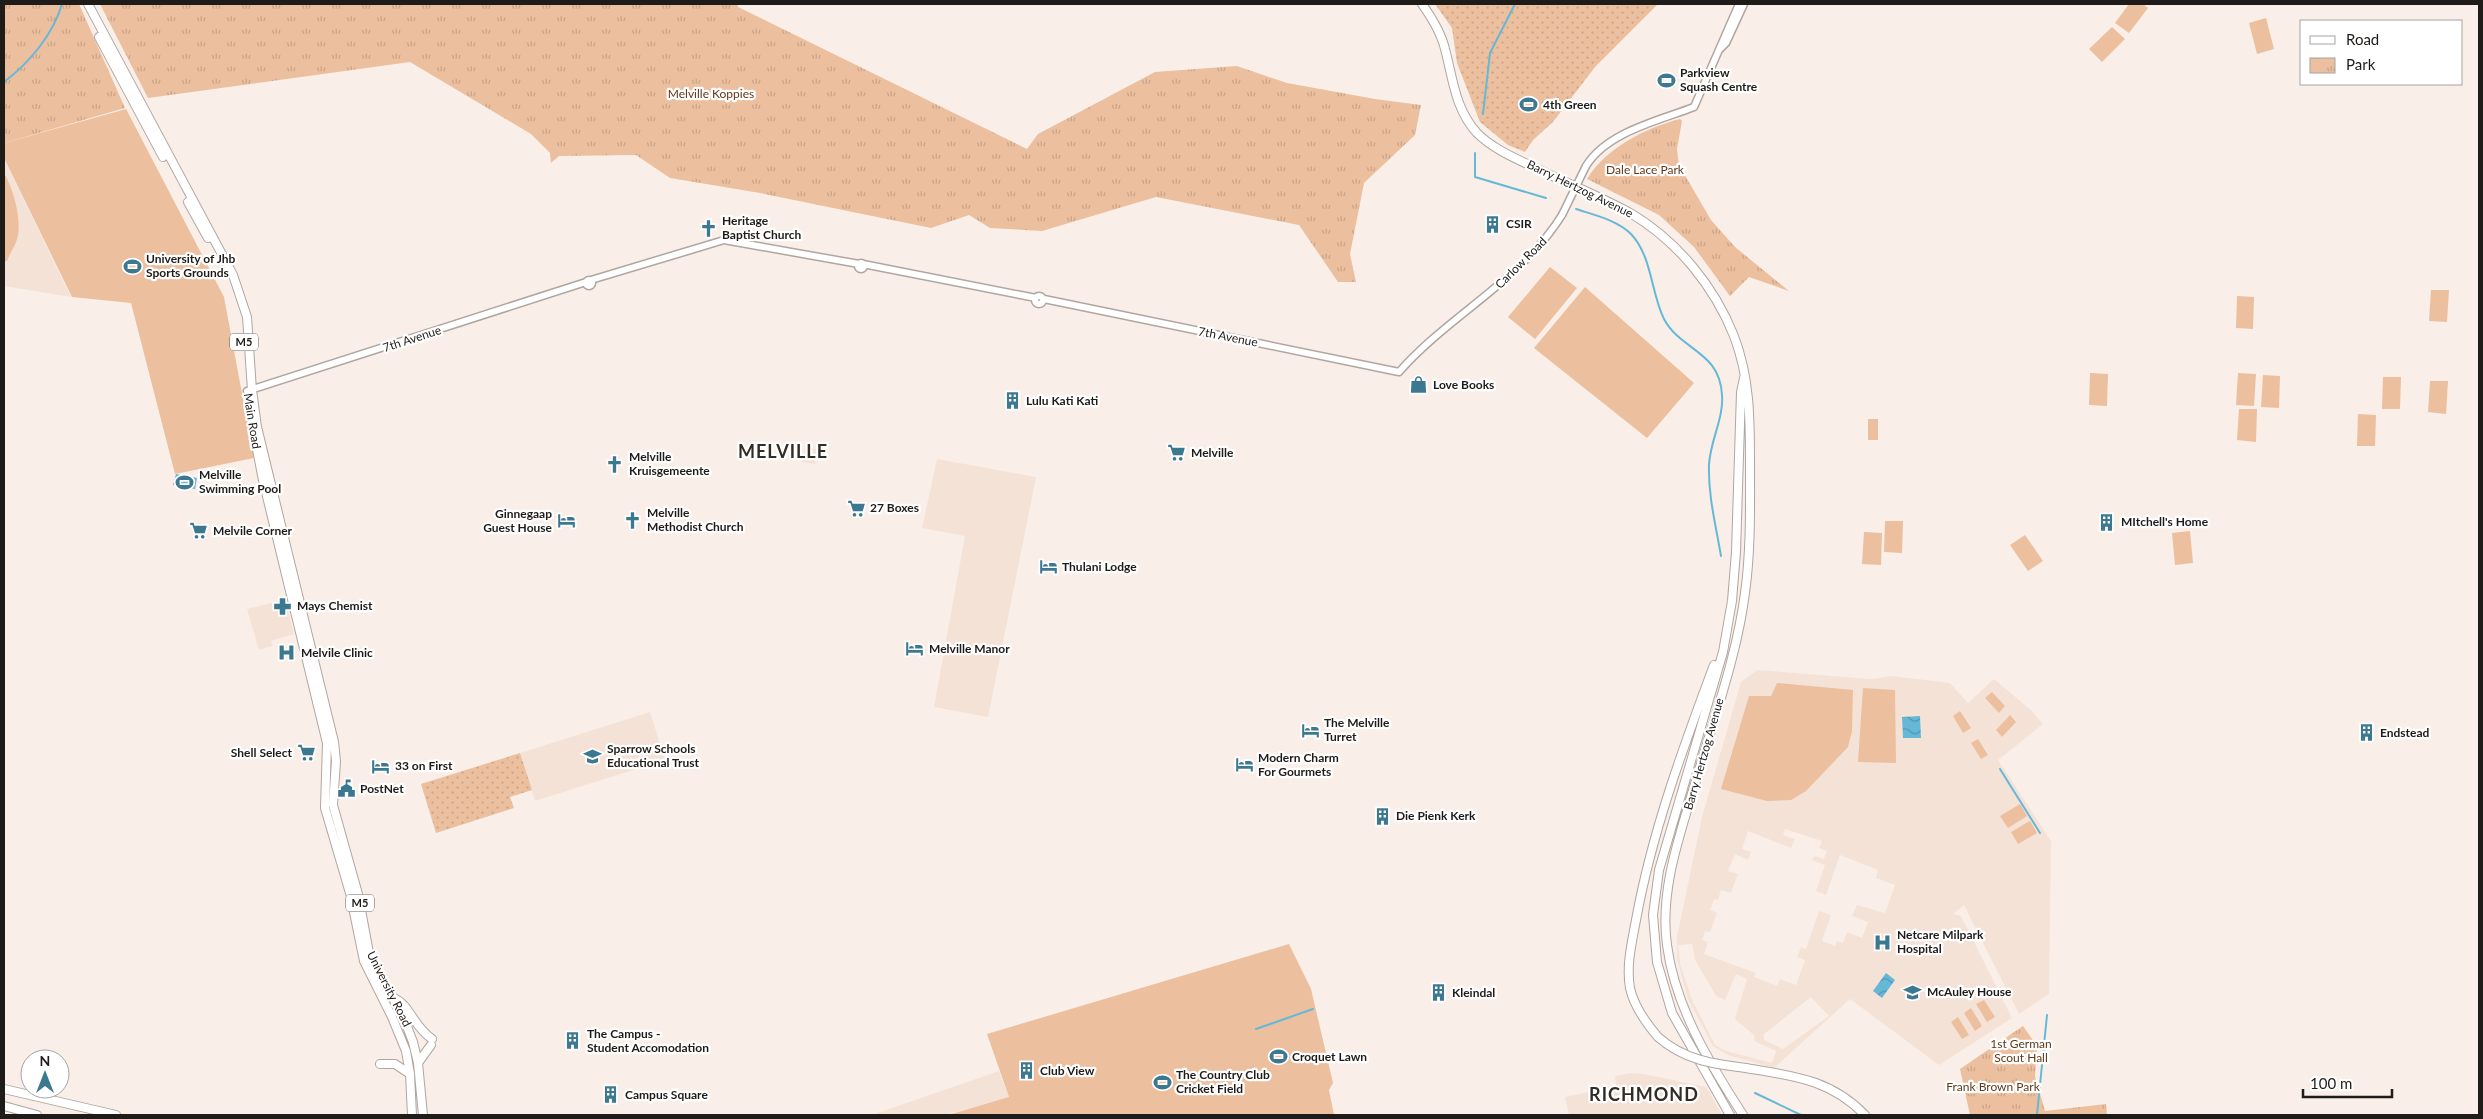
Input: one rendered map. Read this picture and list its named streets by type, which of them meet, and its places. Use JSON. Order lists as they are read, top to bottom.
{
  "streets": {
    "main road": [
      "Barry Hertzog Avenue",
      "M5",
      "Main Road",
      "University Road"
    ],
    "street": ["Carlow Road", "7th Avenue"]
  },
  "crossings": [
    ["Carlow Road", "7th Avenue"],
    ["7th Avenue", "Main Road"],
    ["M5", "Main Road"],
    ["M5", "University Road"],
    ["Main Road", "University Road"]
  ],
  "districts": ["MELVILLE", "RICHMOND"],
  "parks": [
    "Melville Koppies",
    "Dale Lace Park",
    "1st German Scout Hall",
    "Frank Brown Park"
  ],
  "places": {
    "sports": [
      "Parkview Squash Centre",
      "4th Green",
      "University of Jhb Sports Grounds",
      "Melville Swimming Pool",
      "Croquet Lawn",
      "The Country Club Cricket Field"
    ],
    "building": [
      "CSIR",
      "Lulu Kati Kati",
      "MItchell's Home",
      "Endstead",
      "Die Pienk Kerk",
      "Kleindal",
      "The Campus - Student Accomodation",
      "Club View",
      "Campus Square"
    ],
    "church": ["Heritage Baptist Church", "Melville Kruisgemeente", "Melville Methodist Church"],
    "shop": ["Love Books"],
    "supermarket": [
      "Melville",
      "27 Boxes",
      "Melvile Corner",
      "Shell Select"
    ],
    "hotel": [
      "Ginnegaap Guest House",
      "Thulani Lodge",
      "Melville Manor",
      "The Melville Turret",
      "Modern Charm For Gourmets",
      "33 on First"
    ],
    "pharmacy": ["Mays Chemist"],
    "hospital": ["Melvile Clinic", "Netcare Milpark Hospital"],
    "school or university": ["Sparrow Schools Educational Trust", "McAuley House"],
    "public building": ["PostNet"]
  },
  "legend": ["Road", "Park"],
  "scale_bar": "100 m",
  "north": "top"
}
